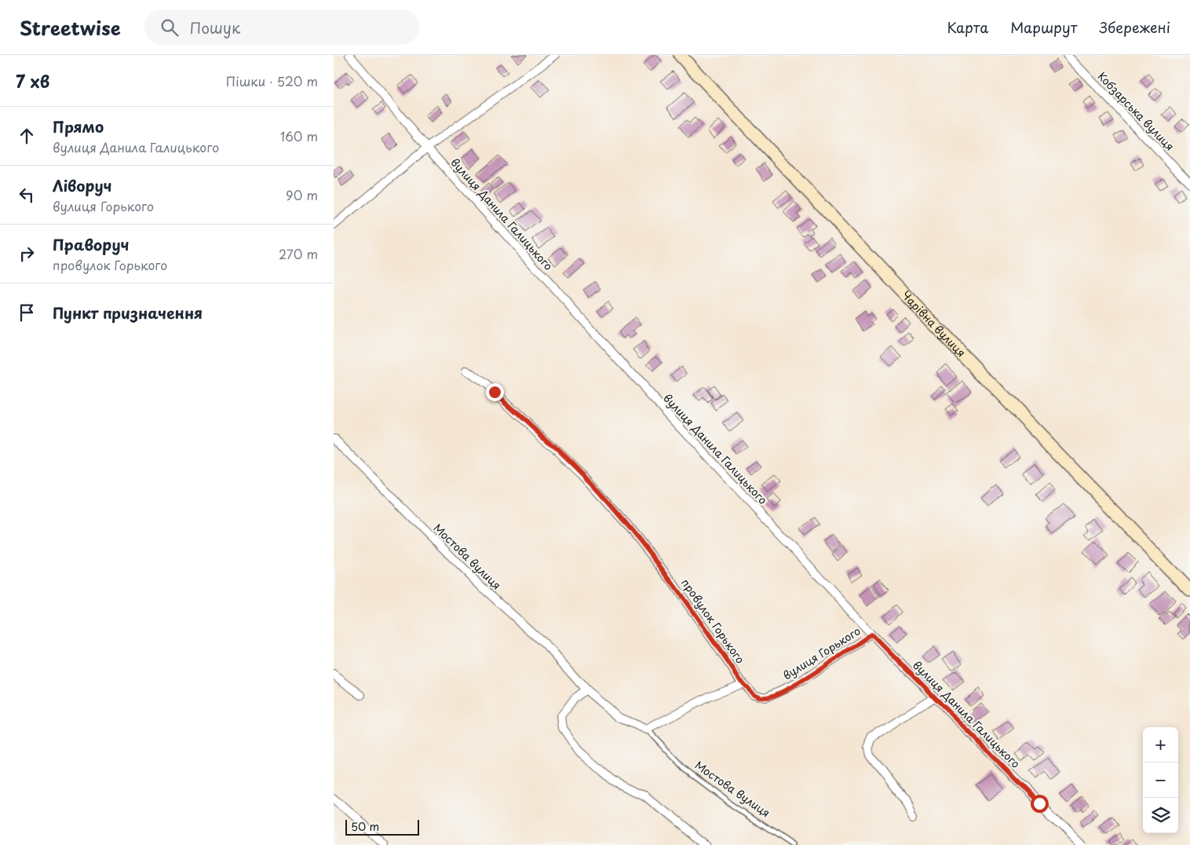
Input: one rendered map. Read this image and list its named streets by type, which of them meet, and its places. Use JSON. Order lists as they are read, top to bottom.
{
  "streets": {
    "street": [
      "Кобзарська вулиця",
      "вулиця Данила Галицького",
      "Чарівна вулиця",
      "Мостова вулиця",
      "провулок Горького",
      "вулиця Горького"
    ]
  },
  "crossings": [
    ["вулиця Данила Галицького", "вулиця Горького"],
    ["провулок Горького", "вулиця Горького"]
  ],
  "scale_bar": "50 m",
  "page": {
    "header": "Streetwise",
    "search": "Пошук",
    "nav": ["Карта", "Маршрут", "Збережені"],
    "heading": ["7 хв", "Пішки · 520 m"],
    "list": [
      ["Прямо", "вулиця Данила Галицького", "160 m"],
      ["Ліворуч", "вулиця Горького", "90 m"],
      ["Праворуч", "провулок Горького", "270 m"],
      "Пункт призначення"
    ],
    "map_buttons": ["+", "−"],
    "scale": "50 m"
  }
}
